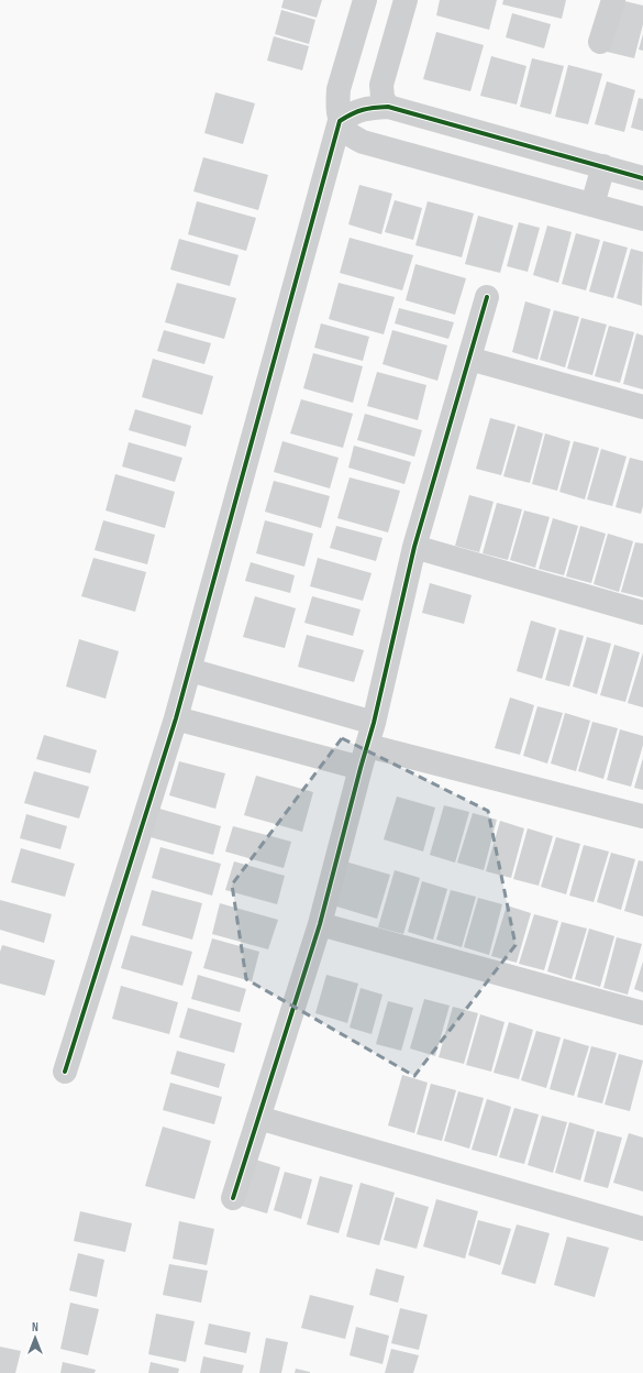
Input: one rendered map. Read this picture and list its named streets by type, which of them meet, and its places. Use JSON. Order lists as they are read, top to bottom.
{
  "north": "top"
}
